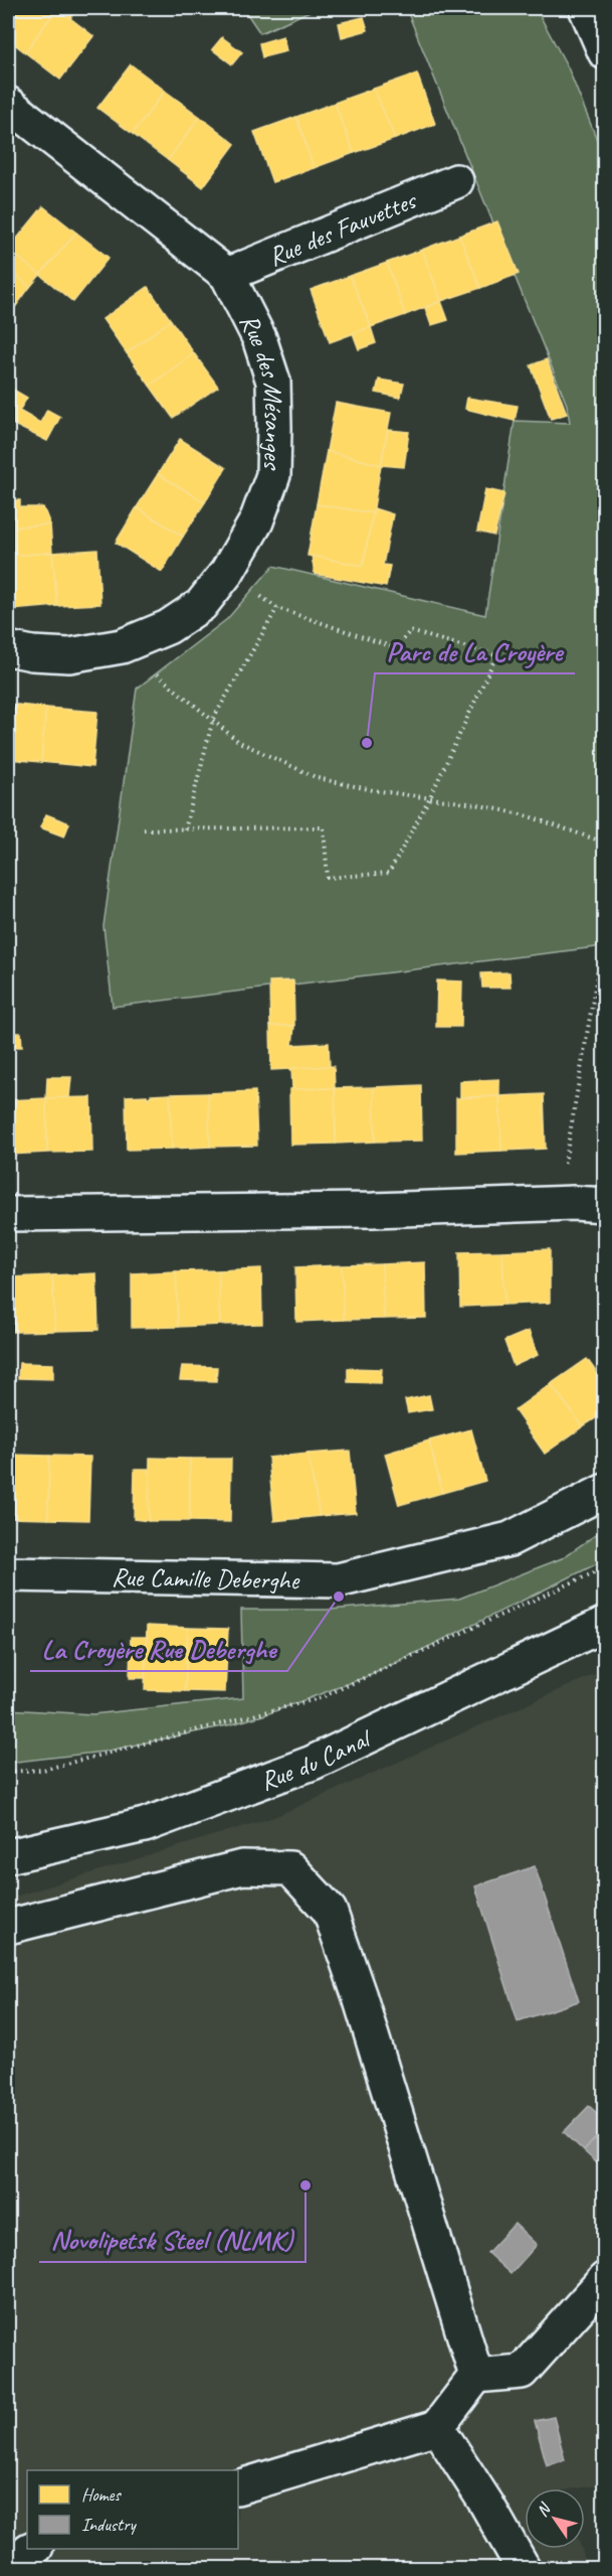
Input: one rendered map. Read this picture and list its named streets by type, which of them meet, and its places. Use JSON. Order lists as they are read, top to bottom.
{
  "streets": {
    "main road": [
      "Rue des Fauvettes",
      "Rue des Mésanges",
      "Rue Camille Deberghe",
      "Rue du Canal"
    ]
  },
  "crossings": [
    ["Rue des Fauvettes", "Rue des Mésanges"]
  ],
  "places": ["Parc de La Croyère", "La Croyère Rue Deberghe", "Novolipetsk Steel (NLMK)"],
  "legend": ["Homes", "Industry"],
  "north": "top left"
}
